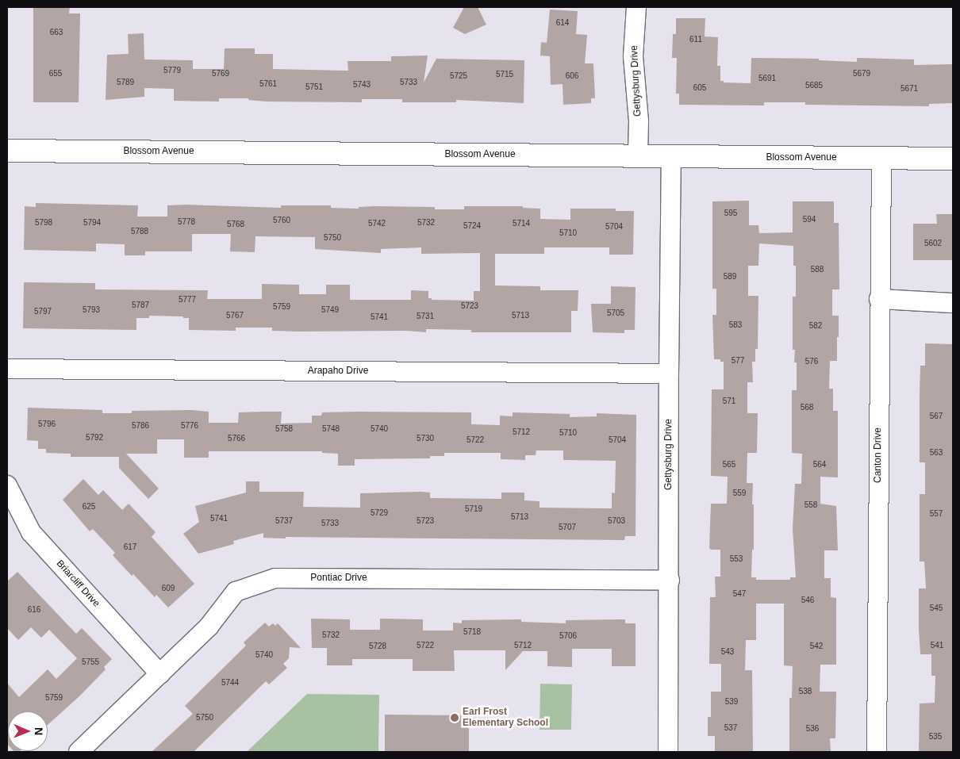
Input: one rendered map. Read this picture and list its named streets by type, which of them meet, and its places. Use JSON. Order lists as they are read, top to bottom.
{
  "streets": {
    "street": [
      "Gettysburg Drive",
      "Blossom Avenue",
      "Arapaho Drive",
      "Canton Drive",
      "Pontiac Drive",
      "Briarcliff Drive"
    ]
  },
  "crossings": [
    ["Gettysburg Drive", "Blossom Avenue"],
    ["Gettysburg Drive", "Arapaho Drive"],
    ["Gettysburg Drive", "Pontiac Drive"],
    ["Blossom Avenue", "Canton Drive"],
    ["Pontiac Drive", "Briarcliff Drive"]
  ],
  "places": ["Earl Frost Elementary School"],
  "house_numbers": [
    "614",
    "663",
    "611",
    "5779",
    "655",
    "5769",
    "5679",
    "5715",
    "5725",
    "606",
    "5691",
    "5789",
    "5733",
    "5761",
    "5743",
    "5685",
    "5751",
    "605",
    "5671",
    "595",
    "594",
    "5760",
    "5778",
    "5798",
    "5794",
    "5732",
    "5742",
    "5714",
    "5768",
    "5724",
    "5704",
    "5788",
    "5710",
    "5750",
    "5602",
    "588",
    "589",
    "5777",
    "5787",
    "5723",
    "5759",
    "5793",
    "5749",
    "5797",
    "5705",
    "5767",
    "5713",
    "5731",
    "5741",
    "583",
    "582",
    "577",
    "576",
    "571",
    "568",
    "567",
    "5796",
    "5786",
    "5776",
    "5758",
    "5748",
    "5740",
    "5712",
    "5710",
    "5792",
    "5766",
    "5730",
    "5722",
    "5704",
    "563",
    "565",
    "564",
    "559",
    "558",
    "625",
    "5719",
    "5729",
    "557",
    "5713",
    "5741",
    "5737",
    "5723",
    "5703",
    "5733",
    "5707",
    "617",
    "553",
    "609",
    "547",
    "546",
    "545",
    "616",
    "5718",
    "5732",
    "5706",
    "5722",
    "5712",
    "541",
    "5728",
    "542",
    "543",
    "5740",
    "5755",
    "5744",
    "538",
    "5759",
    "539",
    "5750",
    "537",
    "536",
    "535"
  ],
  "north": "right"
}
